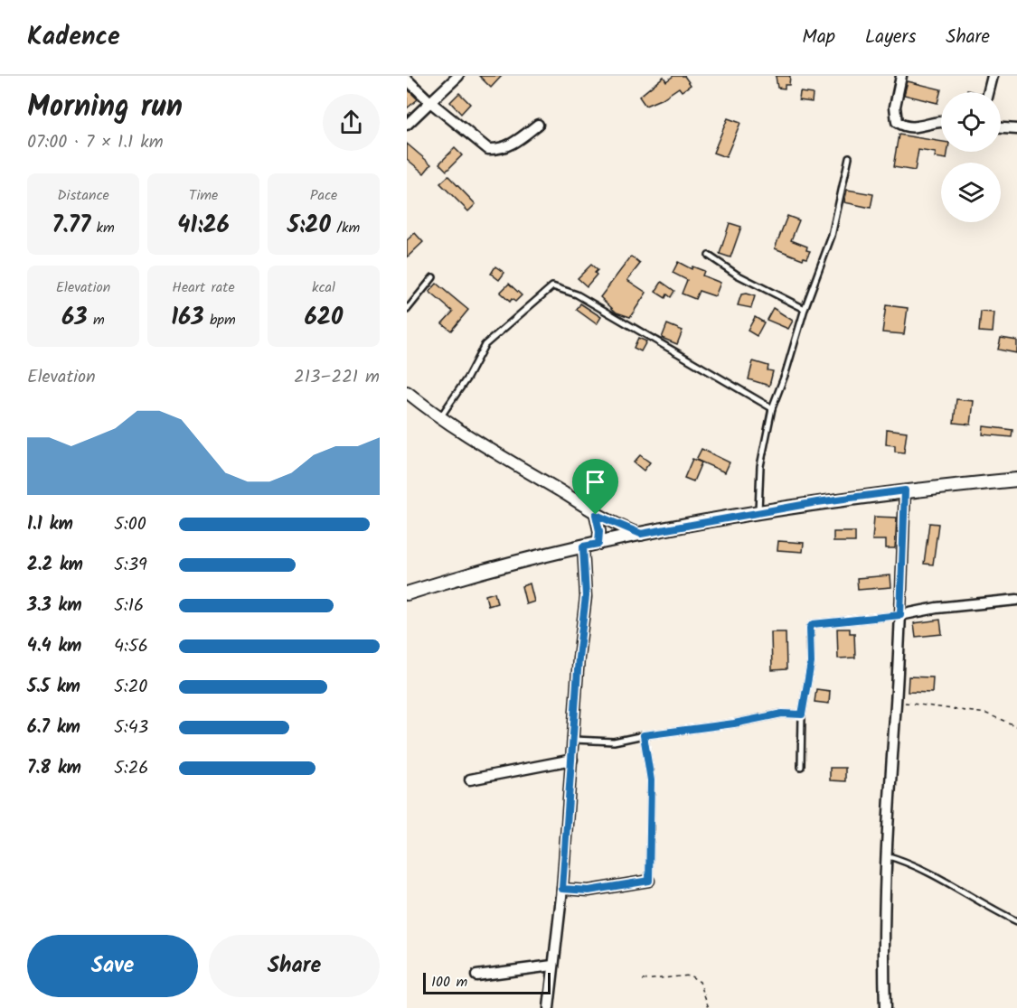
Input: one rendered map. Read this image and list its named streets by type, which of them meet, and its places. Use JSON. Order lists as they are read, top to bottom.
{
  "scale_bar": "100 m",
  "page": {
    "header": "Kadence",
    "nav": ["Map", "Layers", "Share"],
    "heading": ["Morning run", "07:00 · 7 × 1.1 km"],
    "stats": [
      ["Distance", "7.77 km"],
      ["Time", "41:26"],
      ["Pace", "5:20 /km"],
      ["Elevation", "63 m"],
      ["Heart rate", "163 bpm"],
      ["kcal", "620"]
    ],
    "chart": ["Elevation", "213–221 m"],
    "list": [
      {
        "name": "1.1 km",
        "note": "5:00"
      },
      {
        "name": "2.2 km",
        "note": "5:39"
      },
      {
        "name": "3.3 km",
        "note": "5:16"
      },
      {
        "name": "4.4 km",
        "note": "4:56"
      },
      {
        "name": "5.5 km",
        "note": "5:20"
      },
      {
        "name": "6.7 km",
        "note": "5:43"
      },
      {
        "name": "7.8 km",
        "note": "5:26"
      }
    ],
    "buttons": ["Save", "Share"],
    "scale": "100 m"
  }
}
